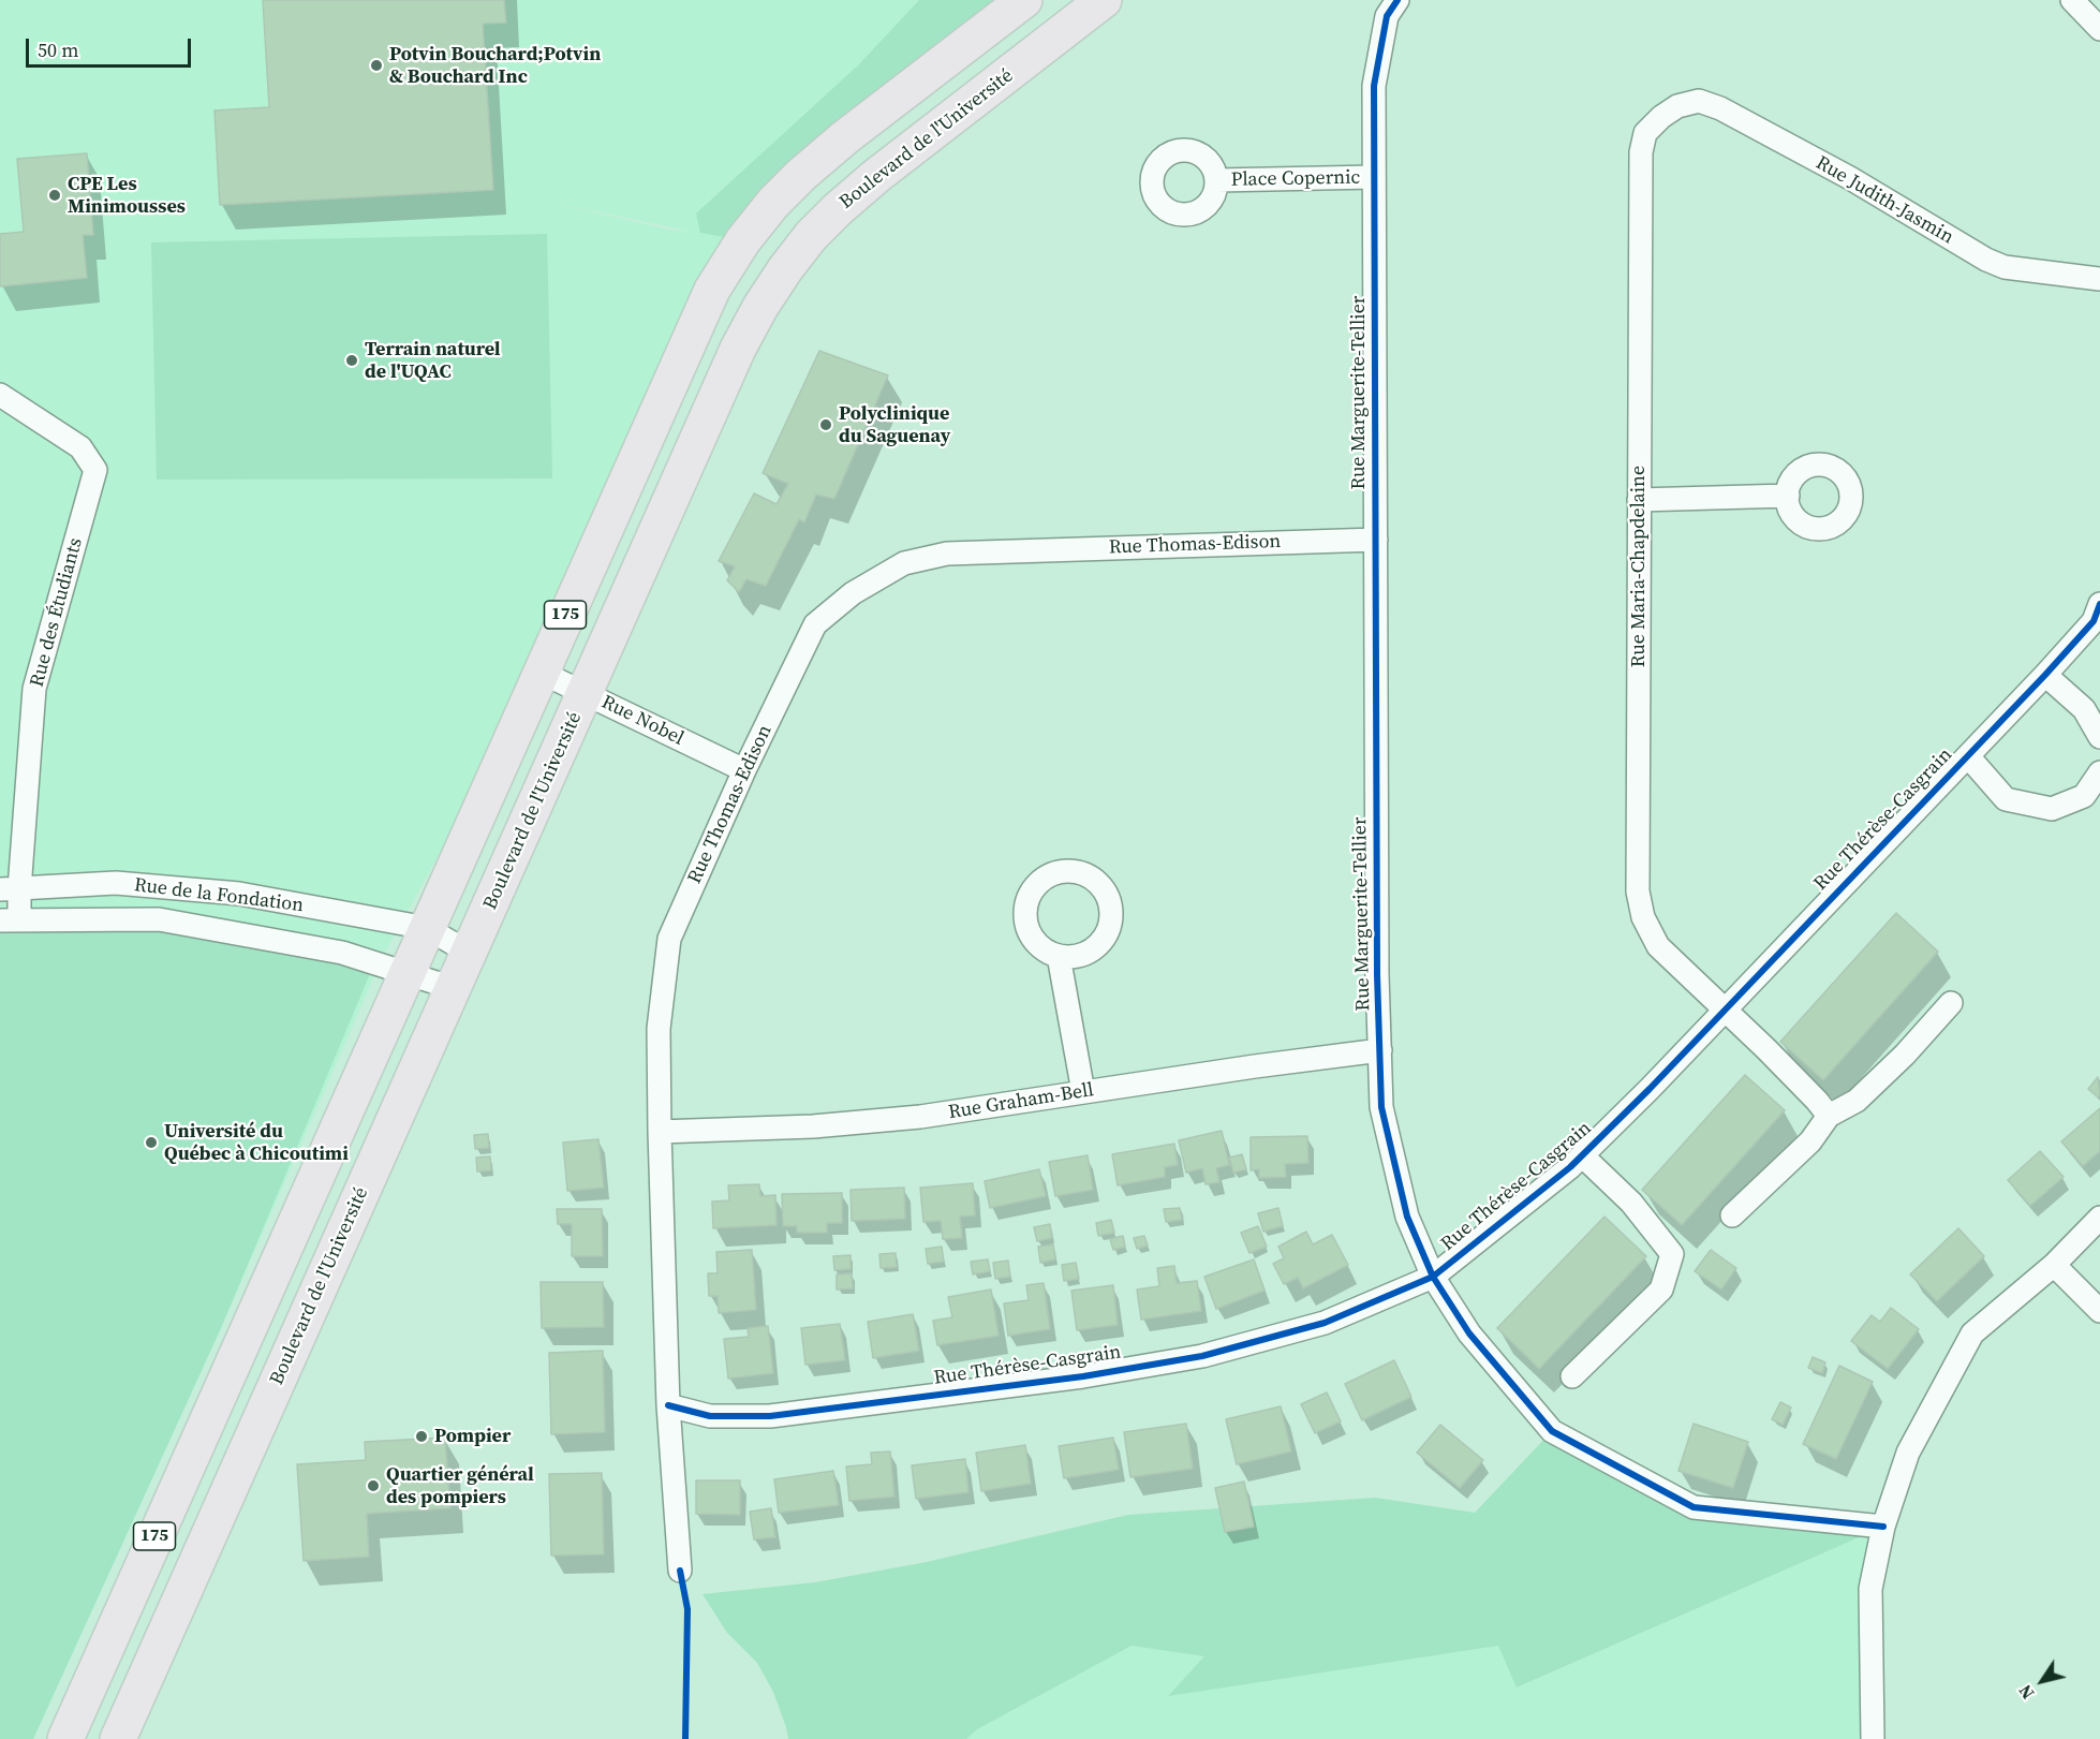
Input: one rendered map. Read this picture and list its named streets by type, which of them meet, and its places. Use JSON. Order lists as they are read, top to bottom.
{
  "streets": {
    "main road": ["Boulevard de l'Université", "175"],
    "street": [
      "Place Copernic",
      "Rue Judith-Jasmin",
      "Rue Marguerite-Tellier",
      "Rue Thomas-Edison",
      "Rue Maria-Chapdelaine",
      "Rue des Étudiants",
      "Rue Nobel",
      "Rue Thérèse-Casgrain",
      "Rue de la Fondation",
      "Rue Graham-Bell"
    ]
  },
  "crossings": [
    ["Boulevard de l'Université", "Rue Nobel"],
    ["Boulevard de l'Université", "Rue de la Fondation"],
    ["Place Copernic", "Rue Marguerite-Tellier"],
    ["Rue Judith-Jasmin", "Rue Maria-Chapdelaine"],
    ["Rue Marguerite-Tellier", "Rue Thomas-Edison"],
    ["Rue Marguerite-Tellier", "Rue Thérèse-Casgrain"],
    ["Rue Marguerite-Tellier", "Rue Graham-Bell"],
    ["Rue Thomas-Edison", "Rue Nobel"],
    ["Rue Thomas-Edison", "Rue Thérèse-Casgrain"],
    ["Rue Thomas-Edison", "Rue Graham-Bell"],
    ["Rue Maria-Chapdelaine", "Rue Thérèse-Casgrain"],
    ["Rue des Étudiants", "Rue de la Fondation"],
    ["175", "Rue Nobel"],
    ["175", "Rue de la Fondation"]
  ],
  "places": [
    "Potvin Bouchard;Potvin & Bouchard Inc",
    "CPE Les Minimousses",
    "Terrain naturel de l'UQAC",
    "Polyclinique du Saguenay",
    "Université du Québec à Chicoutimi",
    "Pompier",
    "Quartier général des pompiers"
  ],
  "scale_bar": "50 m",
  "north": "bottom left"
}
